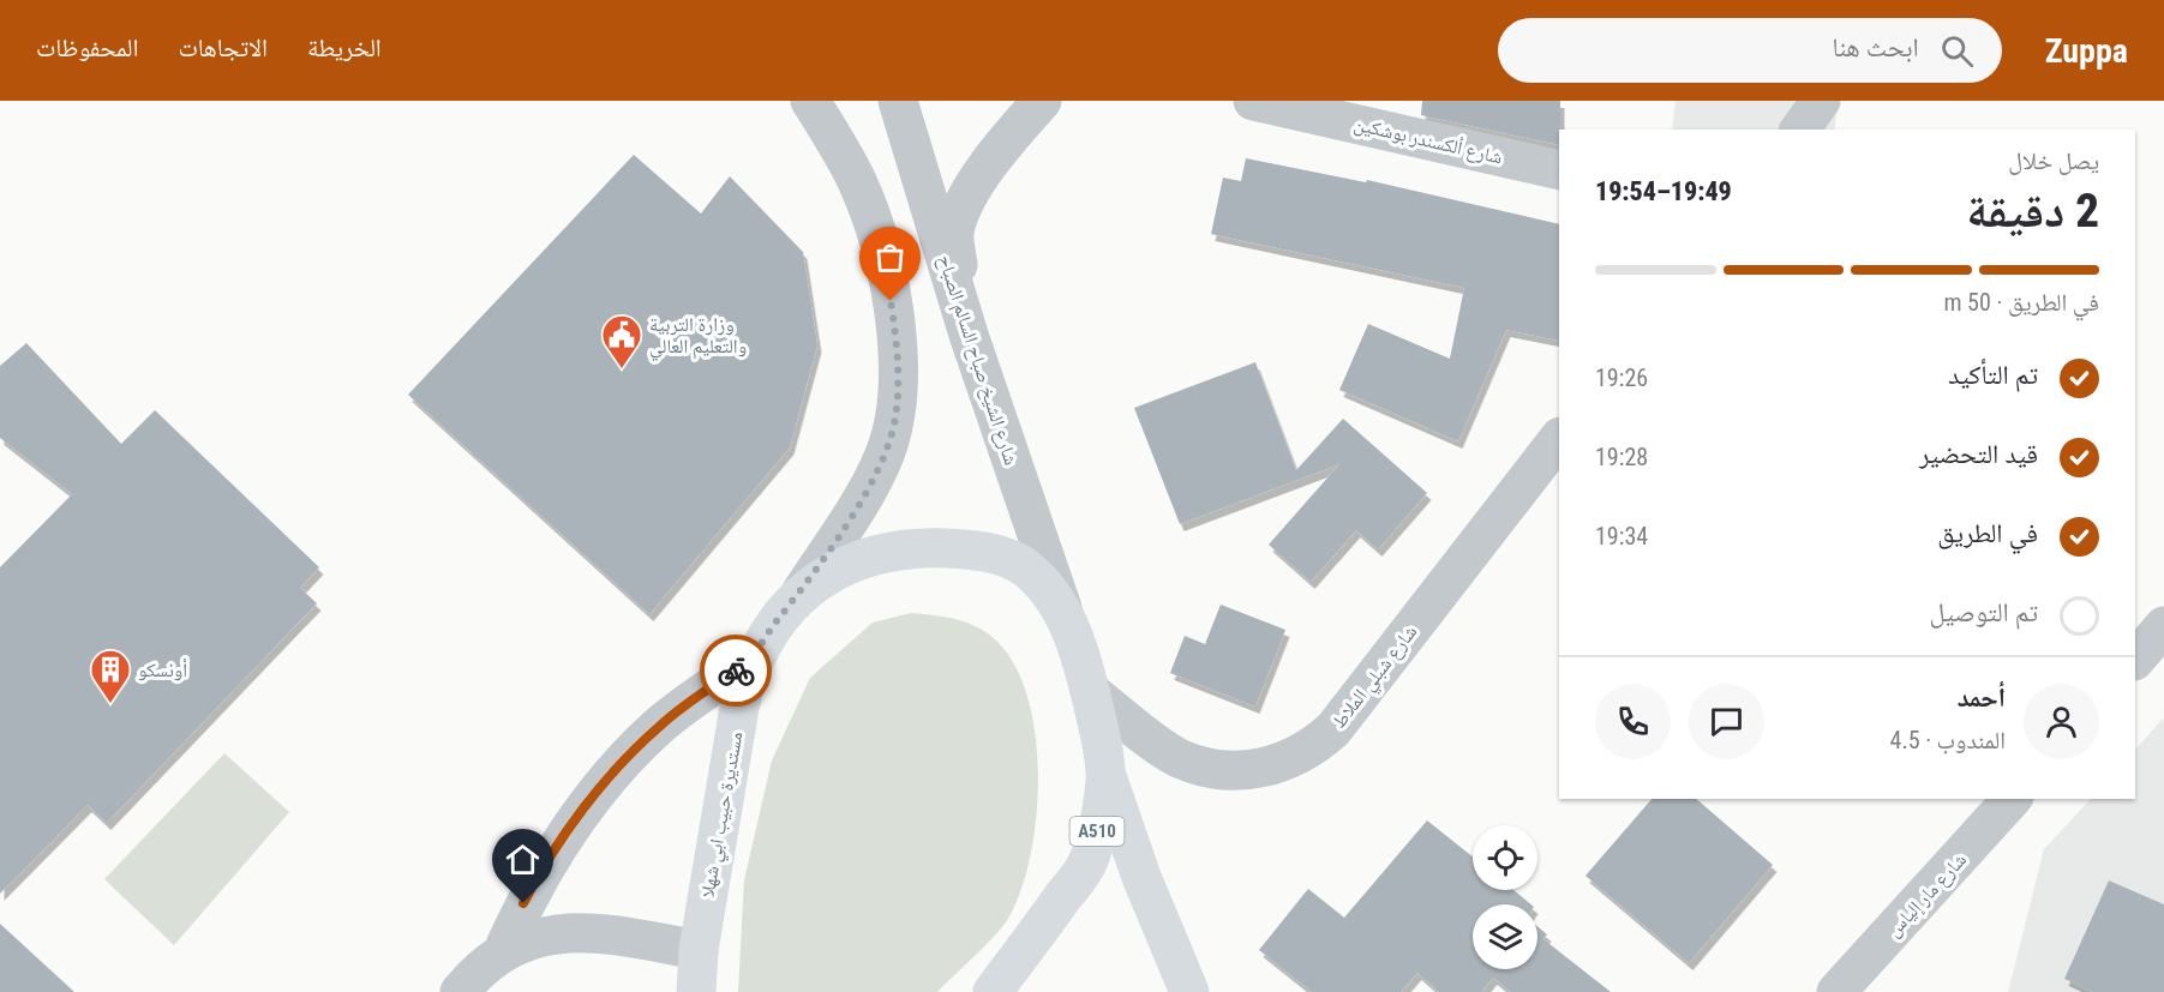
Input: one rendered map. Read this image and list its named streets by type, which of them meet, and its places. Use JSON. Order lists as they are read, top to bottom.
{
  "streets": {
    "highway": ["مستديرة حبيب ابي شهلا", "A510"],
    "street": [
      "شارع ألكسندر بوشكين",
      "شارع الشيخ صباح السالم الصباح",
      "شارع شبلي الملاط",
      "شارع مار إلياس"
    ]
  },
  "crossings": [
    ["شارع الشيخ صباح السالم الصباح", "مستديرة حبيب ابي شهلا"],
    ["شارع شبلي الملاط", "مستديرة حبيب ابي شهلا"]
  ],
  "places": {
    "public building": ["وزارة التربية والتعليم العالي"],
    "building": ["أونسكو"]
  },
  "page": {
    "header": "Zuppa",
    "search": "ابحث هنا",
    "nav": ["الخريطة", "الاتجاهات", "المحفوظات"],
    "heading": ["2 دقيقة", "يصل خلال", "19:49–19:54"],
    "panel": ["أحمد", "المندوب · 4.5"],
    "bar": "في الطريق · 50 m",
    "list": [
      ["تم التأكيد", "19:26"],
      ["قيد التحضير", "19:28"],
      ["في الطريق", "19:34"],
      "تم التوصيل"
    ]
  }
}
